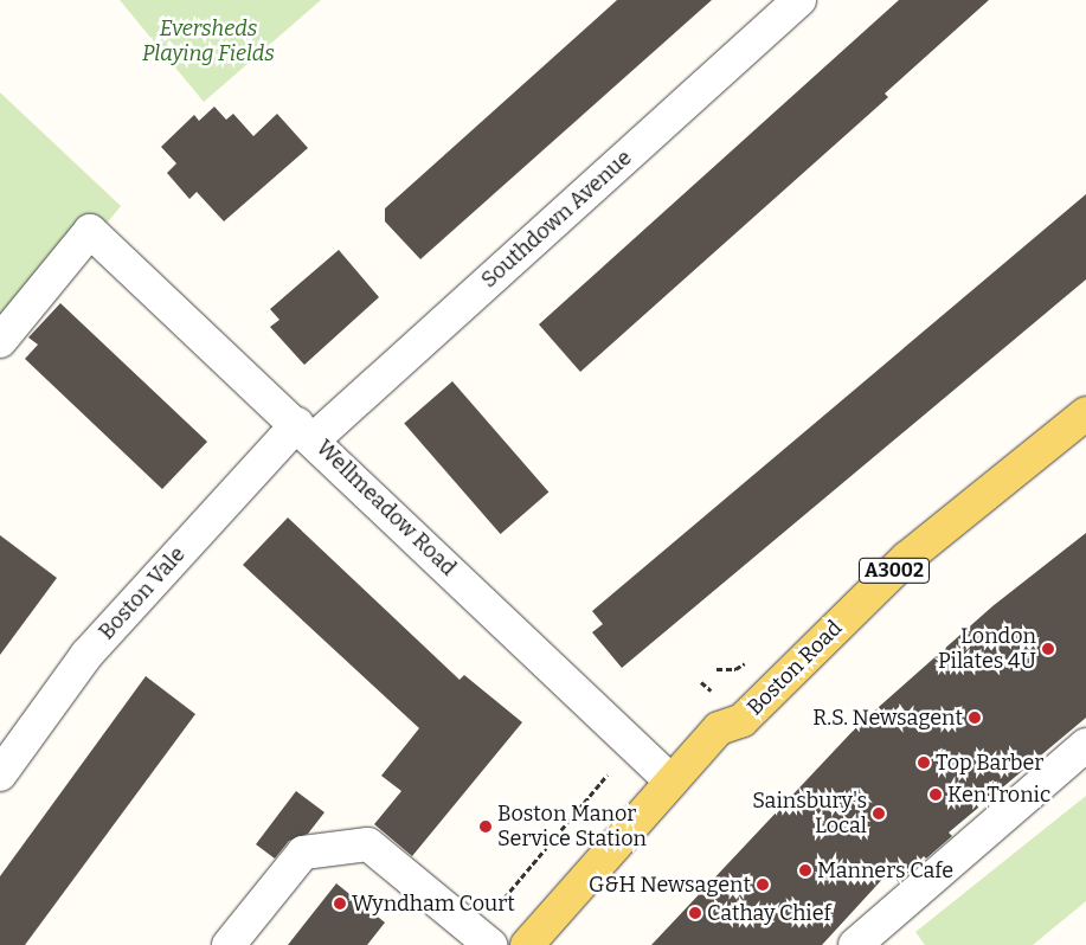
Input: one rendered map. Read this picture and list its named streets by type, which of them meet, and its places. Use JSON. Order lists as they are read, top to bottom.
{
  "streets": {
    "main road": ["A3002", "Boston Road"],
    "street": ["Southdown Avenue", "Wellmeadow Road", "Boston Vale"]
  },
  "crossings": [
    ["Southdown Avenue", "Wellmeadow Road"],
    ["Southdown Avenue", "Boston Vale"],
    ["Wellmeadow Road", "Boston Vale"],
    ["Wellmeadow Road", "Boston Road"]
  ],
  "parks": ["Eversheds Playing Fields"],
  "places": [
    "London Pilates 4U",
    "R.S. Newsagent",
    "Top Barber",
    "KenTronic",
    "Sainsbury's Local",
    "Boston Manor Service Station",
    "Manners Cafe",
    "G&H Newsagent",
    "Wyndham Court",
    "Cathay Chief"
  ]
}
